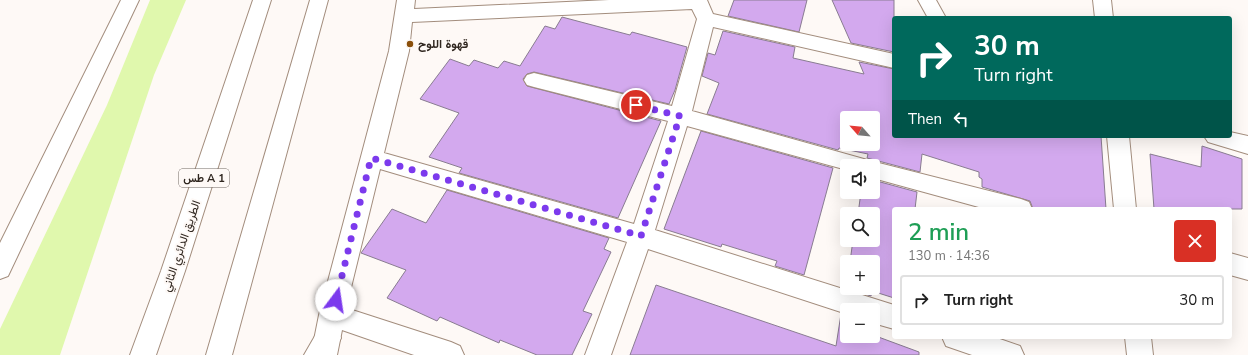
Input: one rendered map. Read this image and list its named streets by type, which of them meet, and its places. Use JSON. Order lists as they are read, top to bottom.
{
  "streets": {
    "main road": ["طس A 1", "الطريق الدائري الثاني"]
  },
  "places": ["قهوة اللوح"],
  "north": "top left",
  "page": {
    "turn": ["30 m", "Turn right"],
    "then": "Then",
    "map_buttons": ["+", "−"],
    "heading": ["2 min", "130 m · 14:36"],
    "list": [
      {
        "name": "Turn right",
        "value": "30 m"
      }
    ]
  }
}
